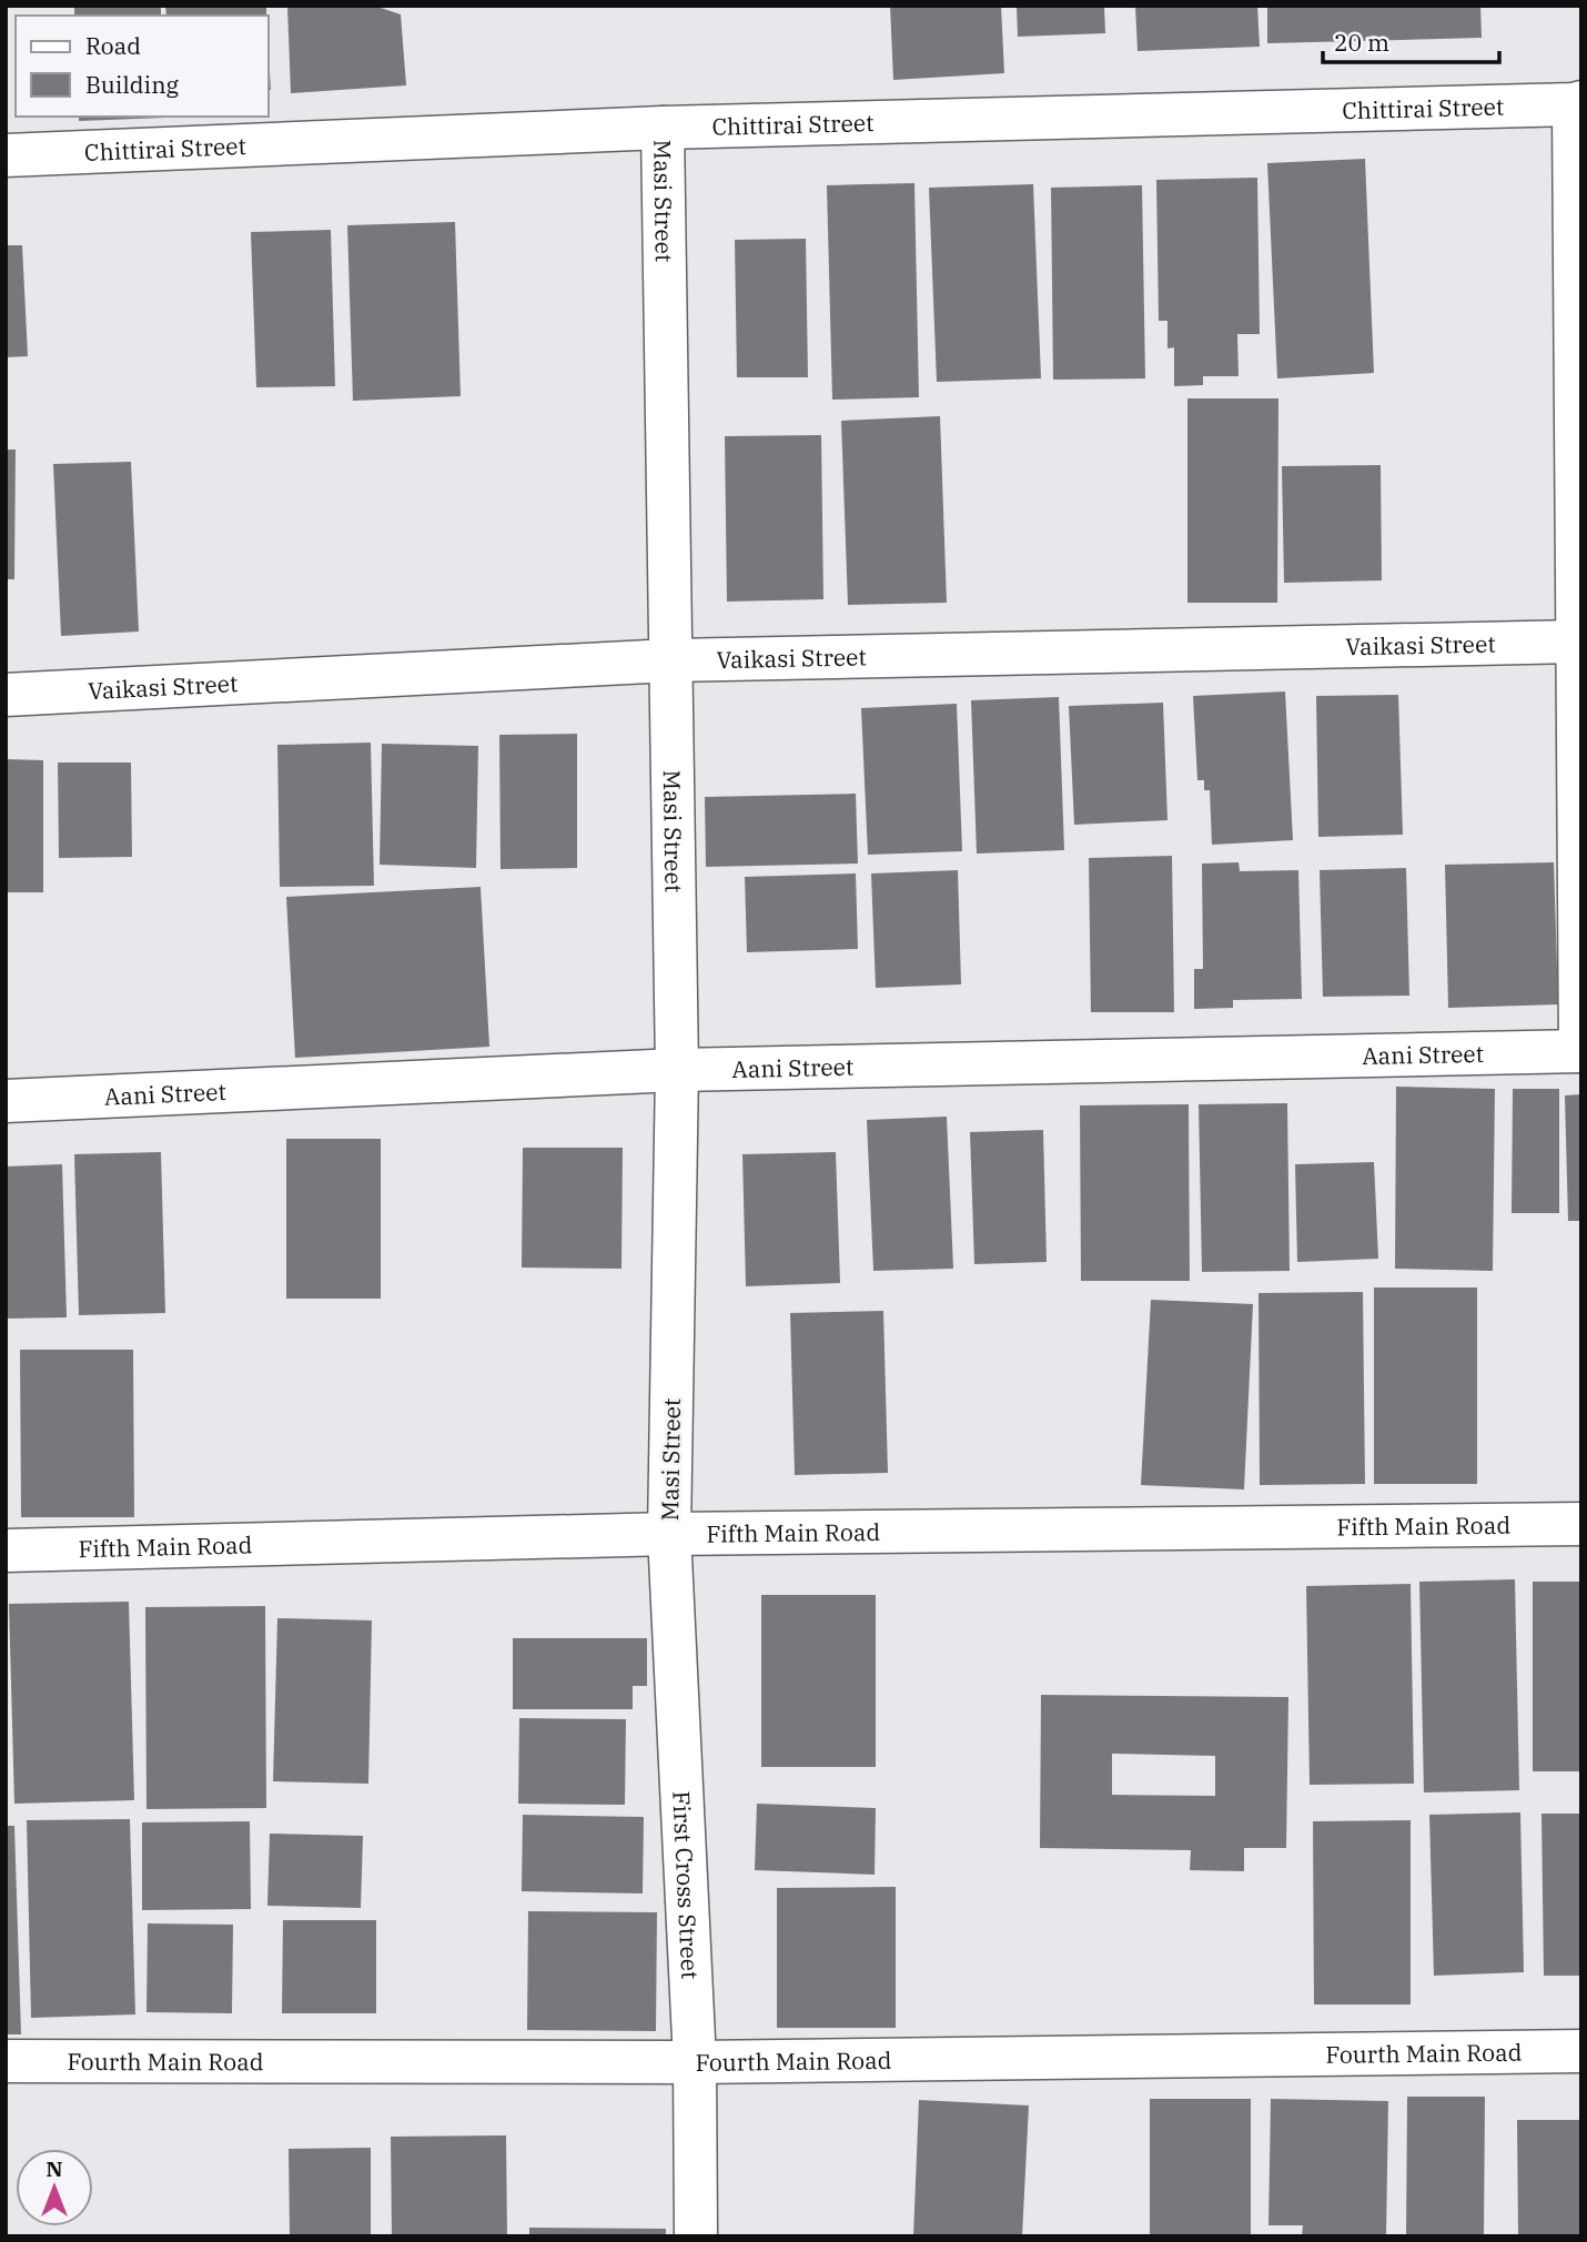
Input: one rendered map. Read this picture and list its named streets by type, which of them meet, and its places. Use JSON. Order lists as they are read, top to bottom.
{
  "streets": {
    "street": [
      "Chittirai Street",
      "Masi Street",
      "Vaikasi Street",
      "Aani Street",
      "Fifth Main Road",
      "First Cross Street",
      "Fourth Main Road"
    ]
  },
  "crossings": [
    ["Chittirai Street", "Masi Street"],
    ["Masi Street", "Vaikasi Street"],
    ["Masi Street", "Aani Street"],
    ["Masi Street", "Fifth Main Road"],
    ["Masi Street", "First Cross Street"],
    ["Fifth Main Road", "First Cross Street"],
    ["First Cross Street", "Fourth Main Road"]
  ],
  "legend": ["Road", "Building"],
  "scale_bar": "20 m",
  "north": "top"
}
